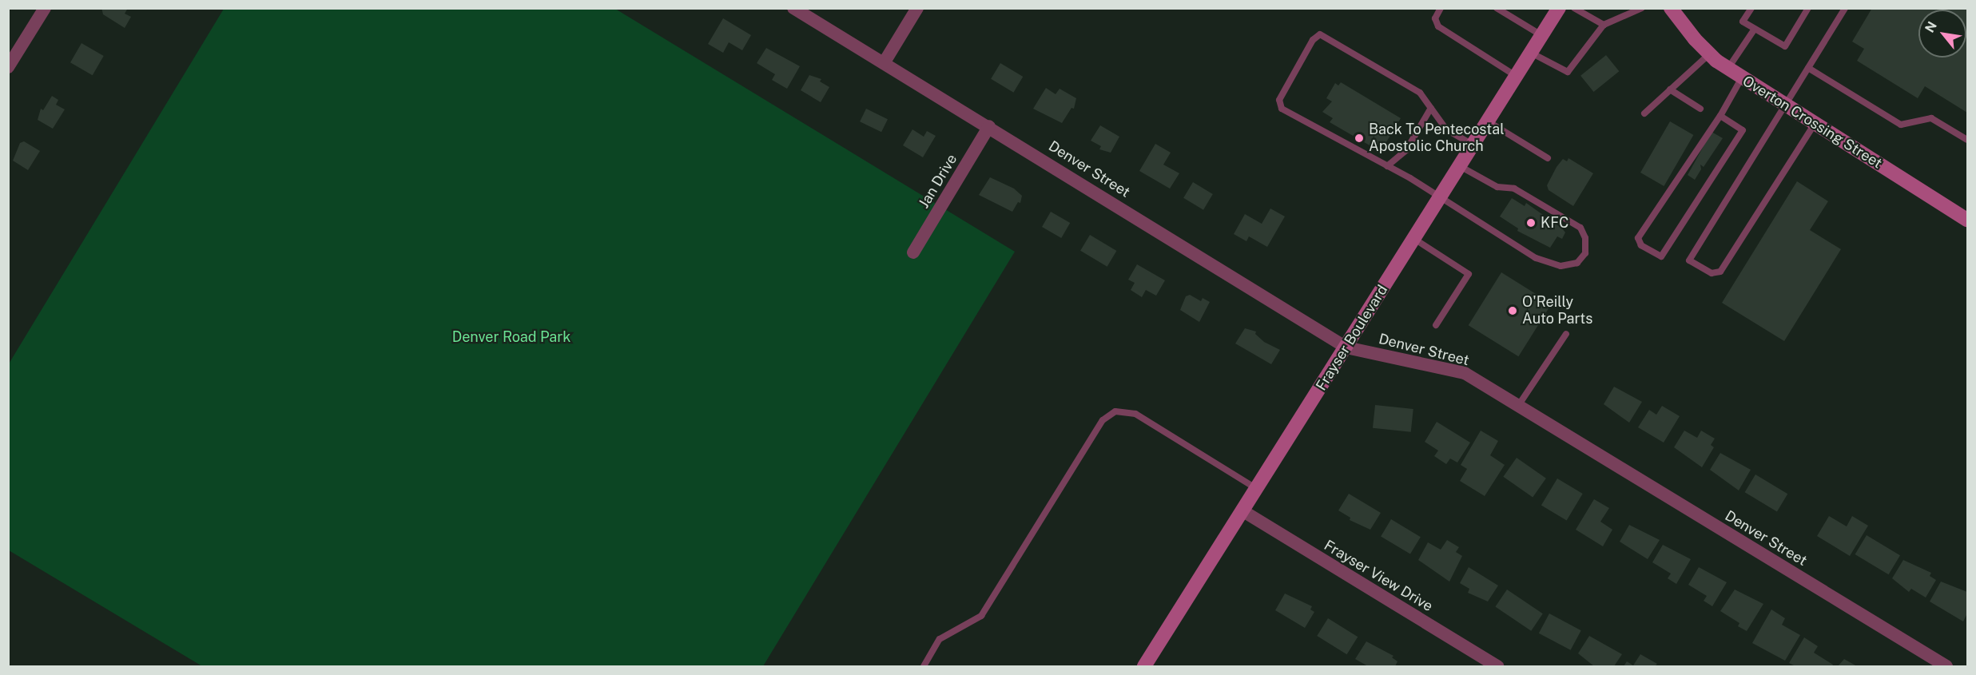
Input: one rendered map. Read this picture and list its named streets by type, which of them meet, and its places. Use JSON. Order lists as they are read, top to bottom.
{
  "streets": {
    "main road": ["Overton Crossing Street", "Frayser Boulevard"],
    "street": ["Denver Street", "Jan Drive", "Frayser View Drive"]
  },
  "crossings": [
    ["Denver Street", "Jan Drive"],
    ["Denver Street", "Frayser Boulevard"],
    ["Frayser Boulevard", "Frayser View Drive"]
  ],
  "parks": ["Denver Road Park"],
  "places": ["Back To Pentecostal Apostolic Church", "KFC", "O'Reilly Auto Parts"],
  "north": "top left"
}
